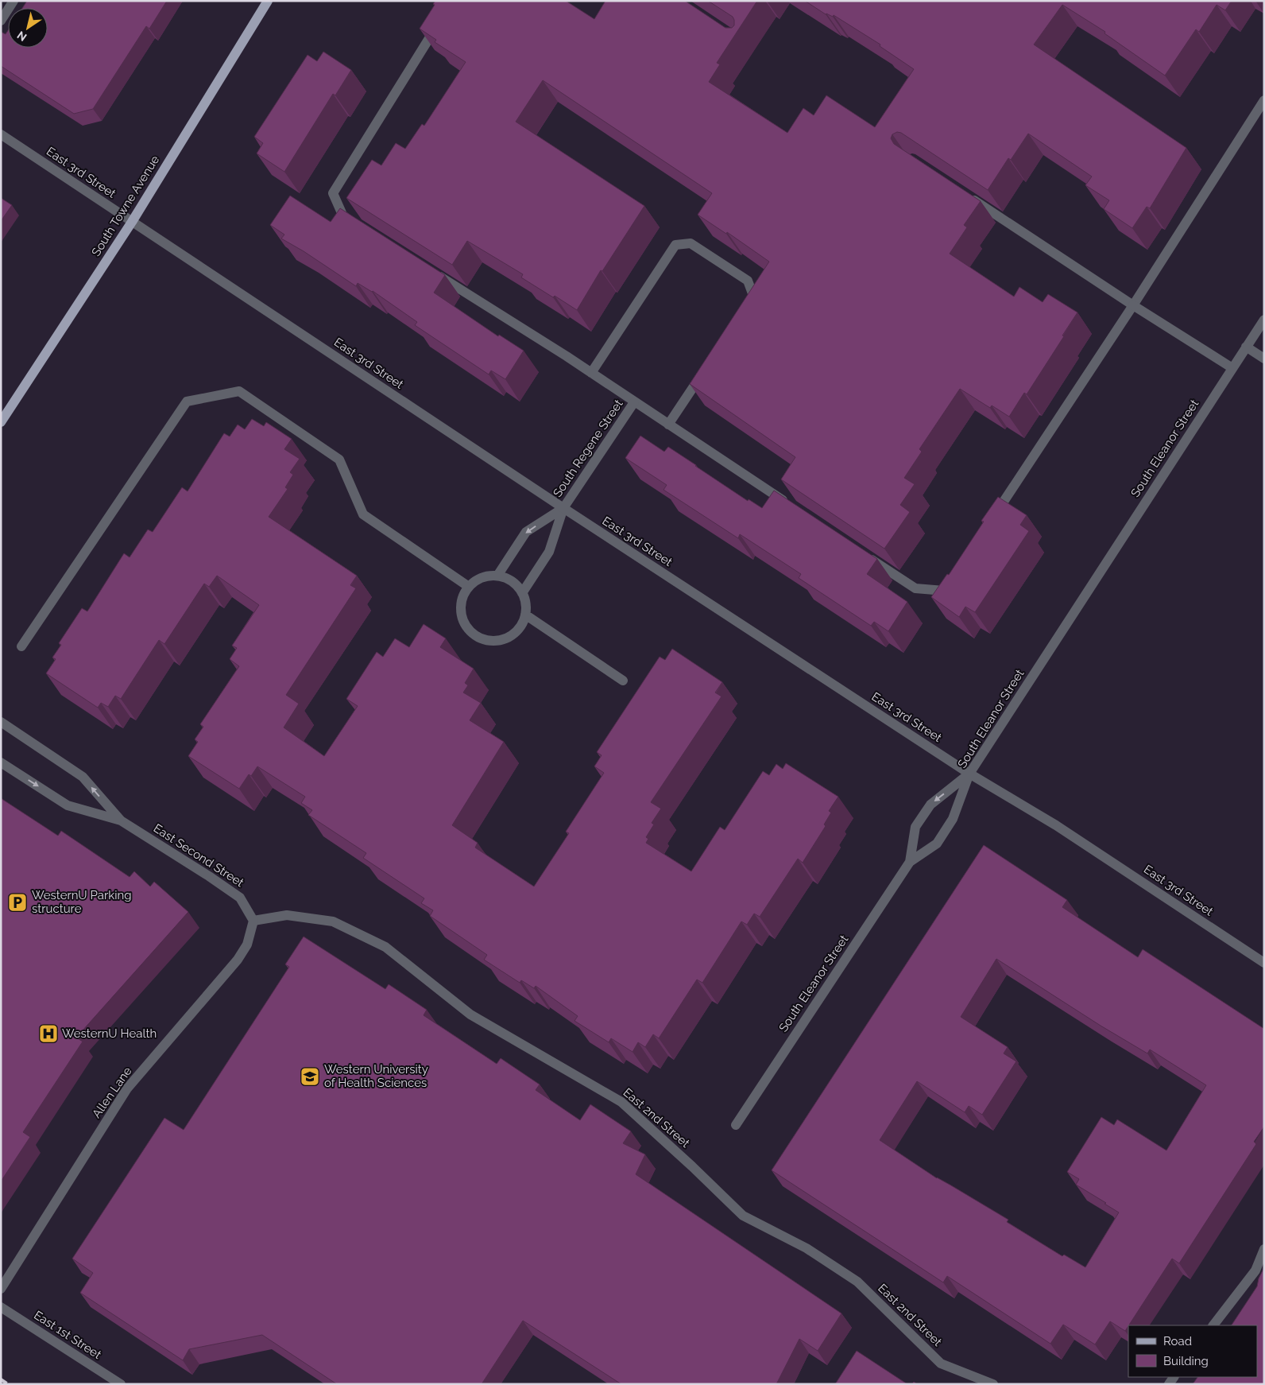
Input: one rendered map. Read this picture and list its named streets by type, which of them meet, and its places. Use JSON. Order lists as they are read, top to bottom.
{
  "streets": {
    "main road": ["South Towne Avenue"],
    "street": [
      "East 3rd Street",
      "South Regene Street",
      "South Eleanor Street",
      "East Second Street",
      "Allen Lane",
      "East 2nd Street",
      "East 1st Street"
    ]
  },
  "crossings": [
    ["East 3rd Street", "South Towne Avenue"],
    ["East 3rd Street", "South Regene Street"],
    ["East 3rd Street", "South Eleanor Street"],
    ["East Second Street", "Allen Lane"],
    ["East Second Street", "East 2nd Street"],
    ["Allen Lane", "East 2nd Street"]
  ],
  "places": {
    "parking": ["WesternU Parking structure"],
    "hospital": ["WesternU Health"],
    "school or university": ["Western University of Health Sciences"]
  },
  "legend": ["Road", "Building"],
  "north": "bottom left"
}
